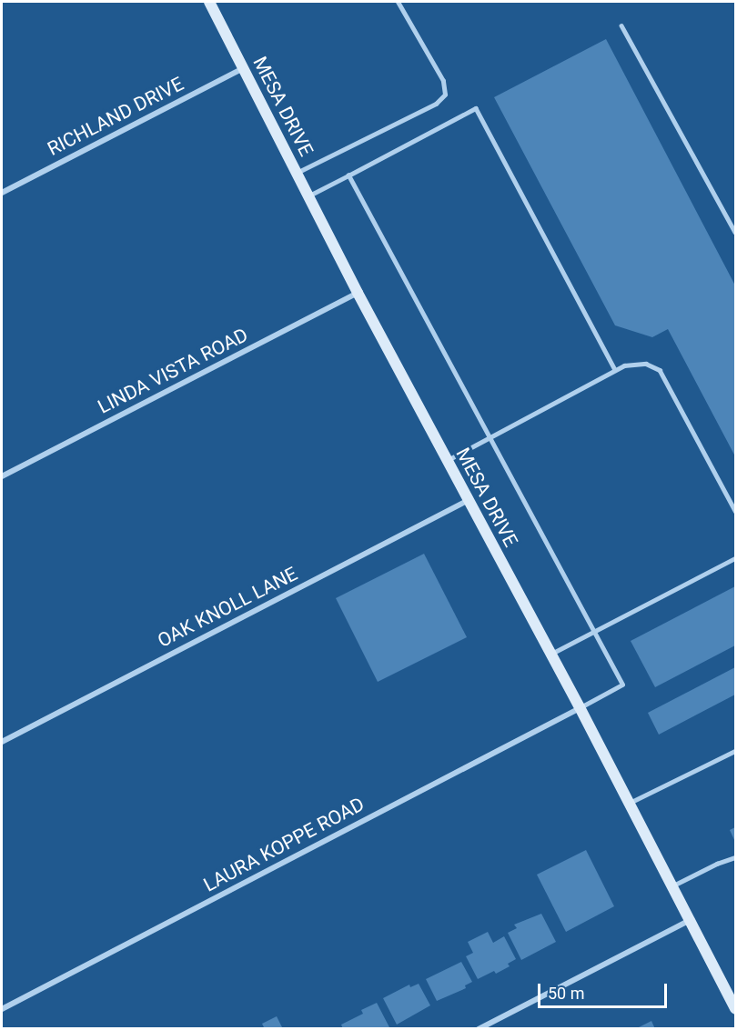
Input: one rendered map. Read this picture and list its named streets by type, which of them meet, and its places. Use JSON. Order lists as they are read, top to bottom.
{
  "streets": {
    "main road": ["MESA DRIVE"],
    "street": [
      "RICHLAND DRIVE",
      "LINDA VISTA ROAD",
      "OAK KNOLL LANE",
      "LAURA KOPPE ROAD"
    ]
  },
  "crossings": [
    ["MESA DRIVE", "RICHLAND DRIVE"],
    ["MESA DRIVE", "LINDA VISTA ROAD"],
    ["MESA DRIVE", "OAK KNOLL LANE"],
    ["MESA DRIVE", "LAURA KOPPE ROAD"]
  ],
  "scale_bar": "50 m"
}
